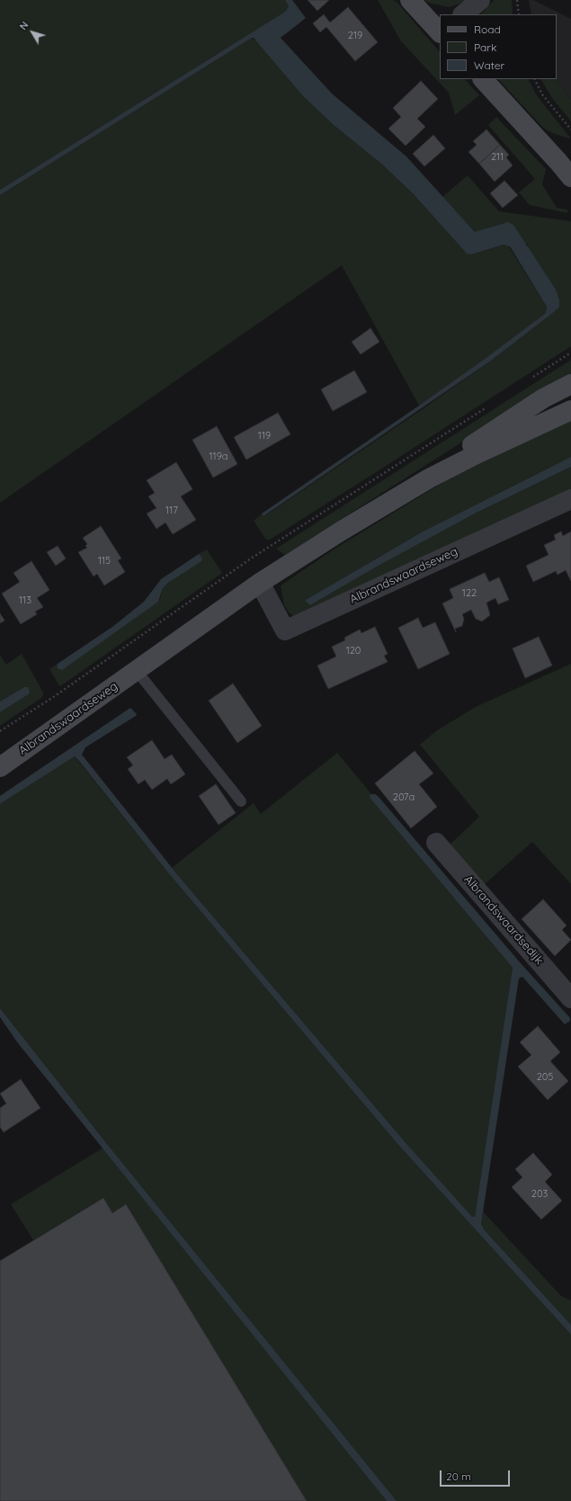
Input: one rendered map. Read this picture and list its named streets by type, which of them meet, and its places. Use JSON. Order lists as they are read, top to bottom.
{
  "streets": {
    "street": ["Albrandswaardseweg", "Albrandswaardsedijk"]
  },
  "house_numbers": [
    "219",
    "211",
    "119",
    "119a",
    "117",
    "115",
    "122",
    "113",
    "120",
    "207a",
    "205",
    "203"
  ],
  "legend": ["Road", "Park", "Water"],
  "scale_bar": "20 m",
  "north": "top left"
}
